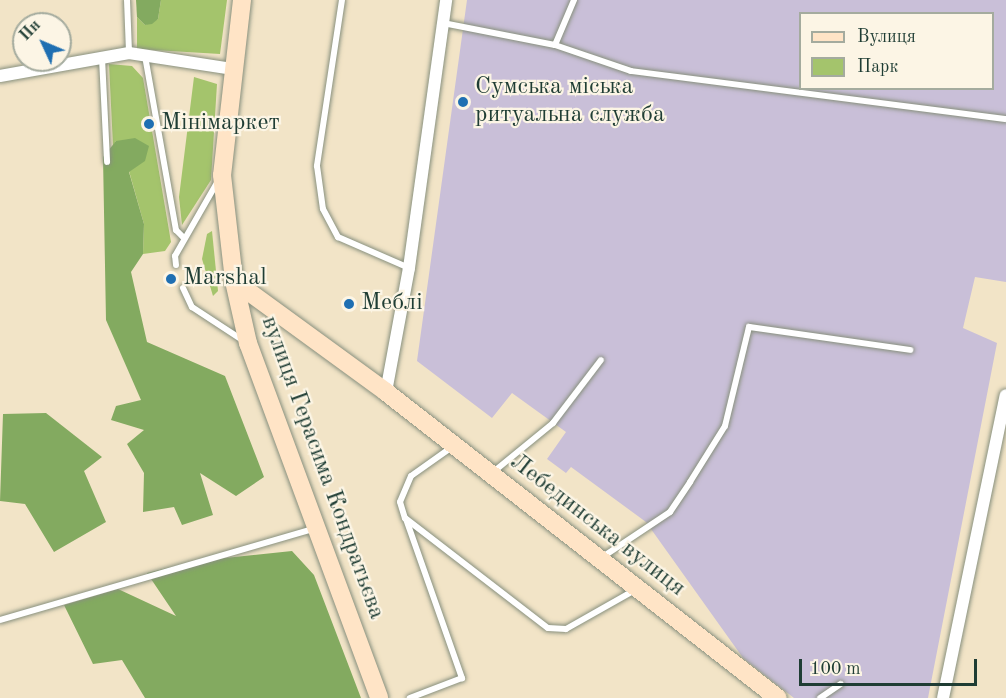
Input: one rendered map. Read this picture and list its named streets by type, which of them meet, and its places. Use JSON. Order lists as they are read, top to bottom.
{
  "streets": {
    "main road": ["вулиця Герасима Кондратьєва", "Лебединська вулиця"]
  },
  "crossings": [
    ["вулиця Герасима Кондратьєва", "Лебединська вулиця"]
  ],
  "places": [
    "Сумська міська ритуальна служба",
    "Мінімаркет",
    "Marshal",
    "Меблі"
  ],
  "legend": ["Вулиця", "Парк"],
  "scale_bar": "100 m",
  "north": "top left"
}
